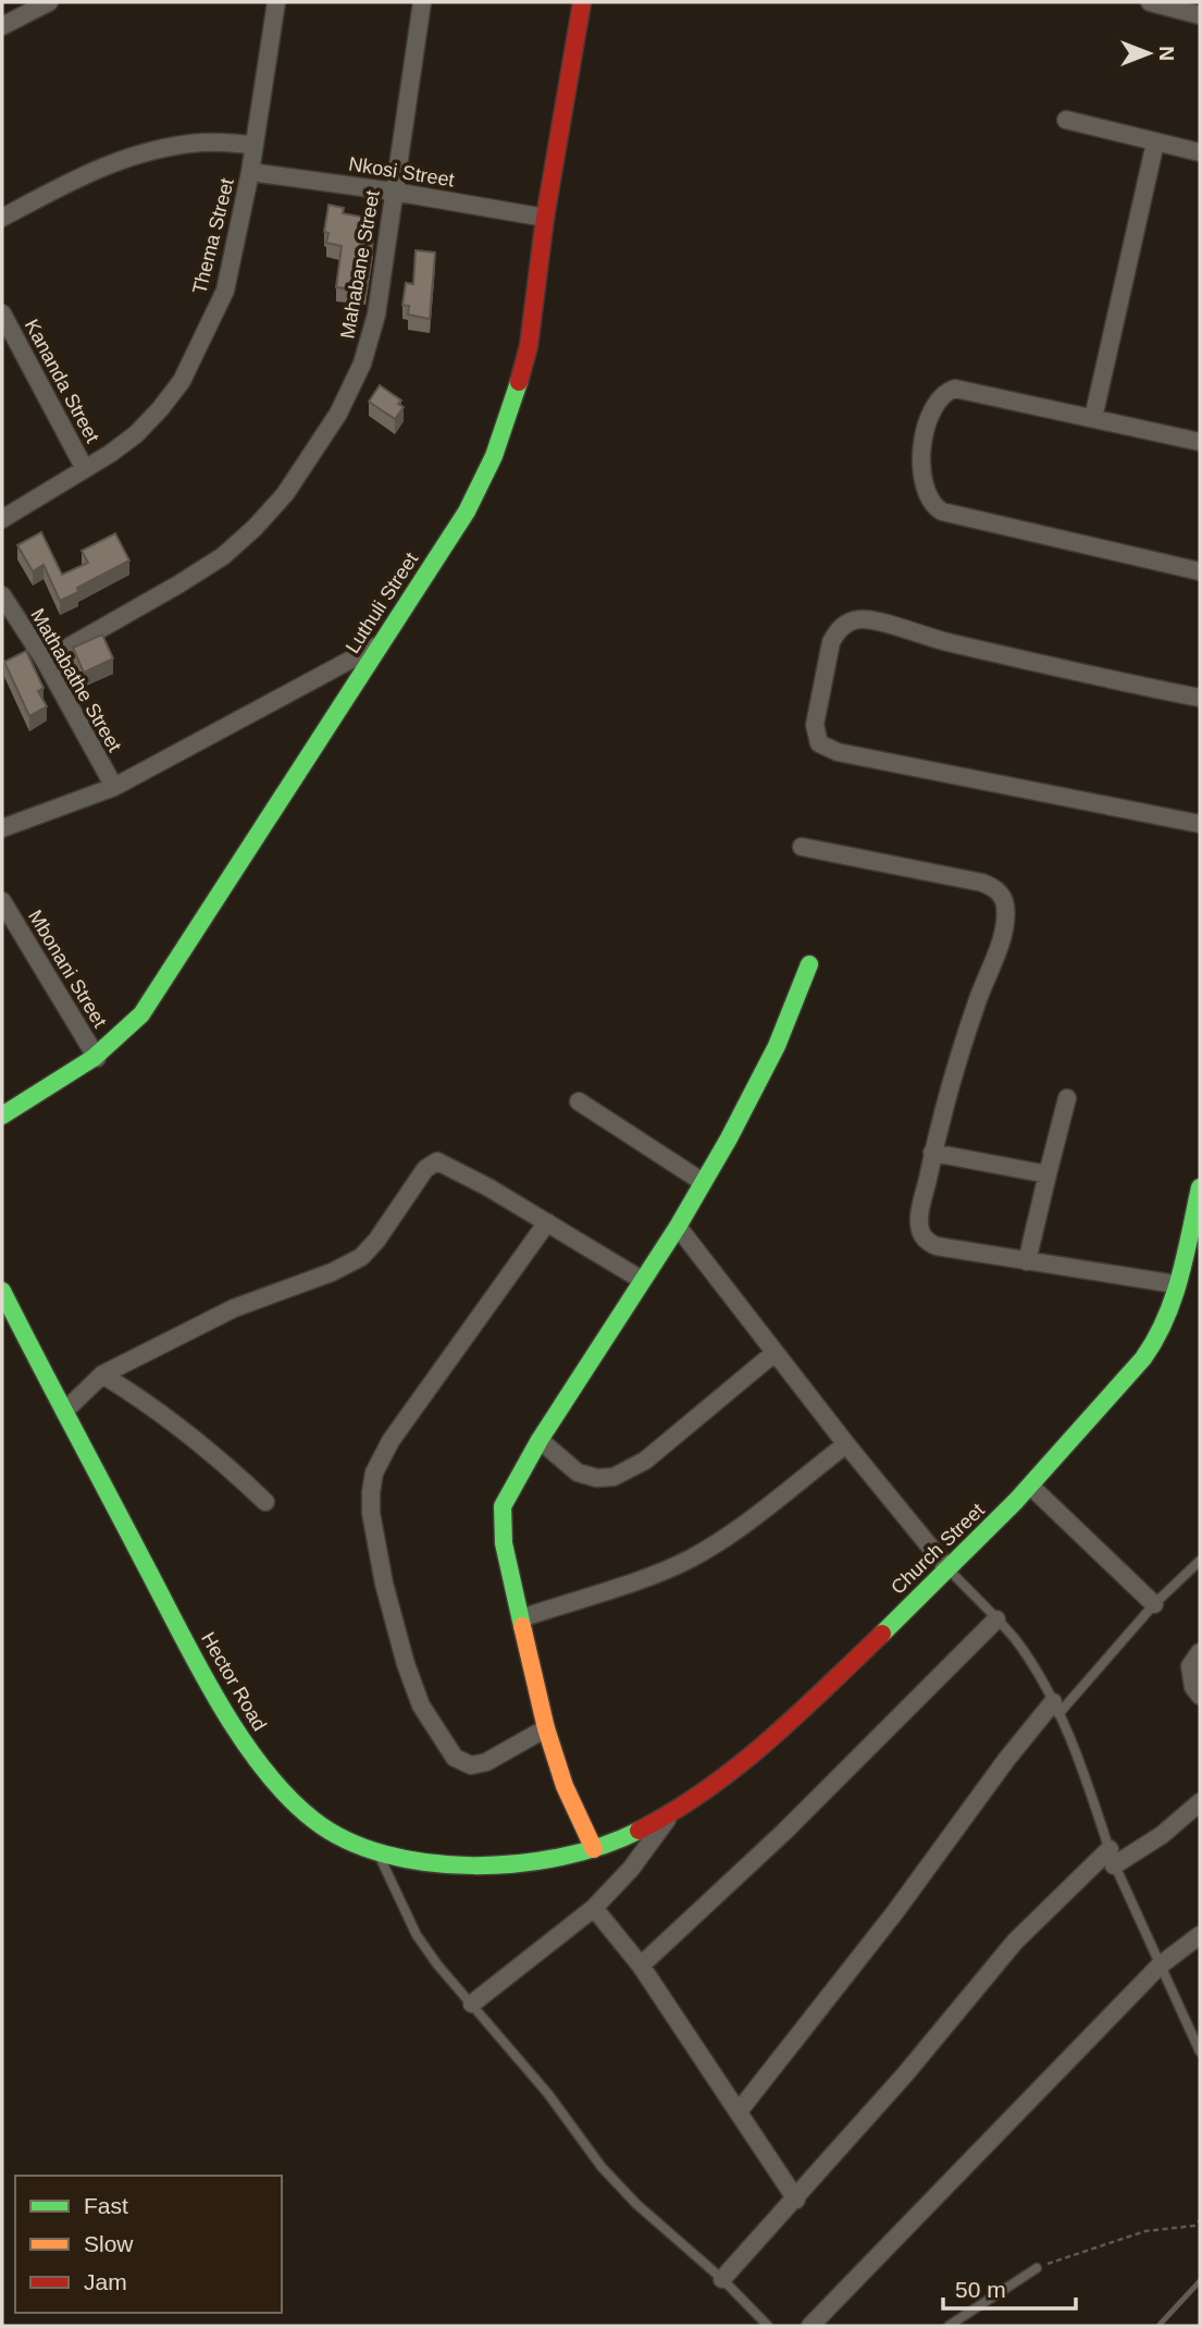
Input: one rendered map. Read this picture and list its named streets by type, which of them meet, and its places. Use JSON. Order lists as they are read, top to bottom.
{
  "streets": {
    "street": [
      "Nkosi Street",
      "Thema Street",
      "Mahabane Street",
      "Kananda Street",
      "Luthuli Street",
      "Mathabathe Street",
      "Mbonani Street",
      "Church Street",
      "Hector Road"
    ]
  },
  "crossings": [
    ["Nkosi Street", "Thema Street"],
    ["Nkosi Street", "Mahabane Street"],
    ["Nkosi Street", "Luthuli Street"],
    ["Thema Street", "Kananda Street"],
    ["Mahabane Street", "Mathabathe Street"],
    ["Luthuli Street", "Mbonani Street"],
    ["Church Street", "Hector Road"]
  ],
  "legend": ["Fast", "Slow", "Jam"],
  "scale_bar": "50 m",
  "north": "right"
}
